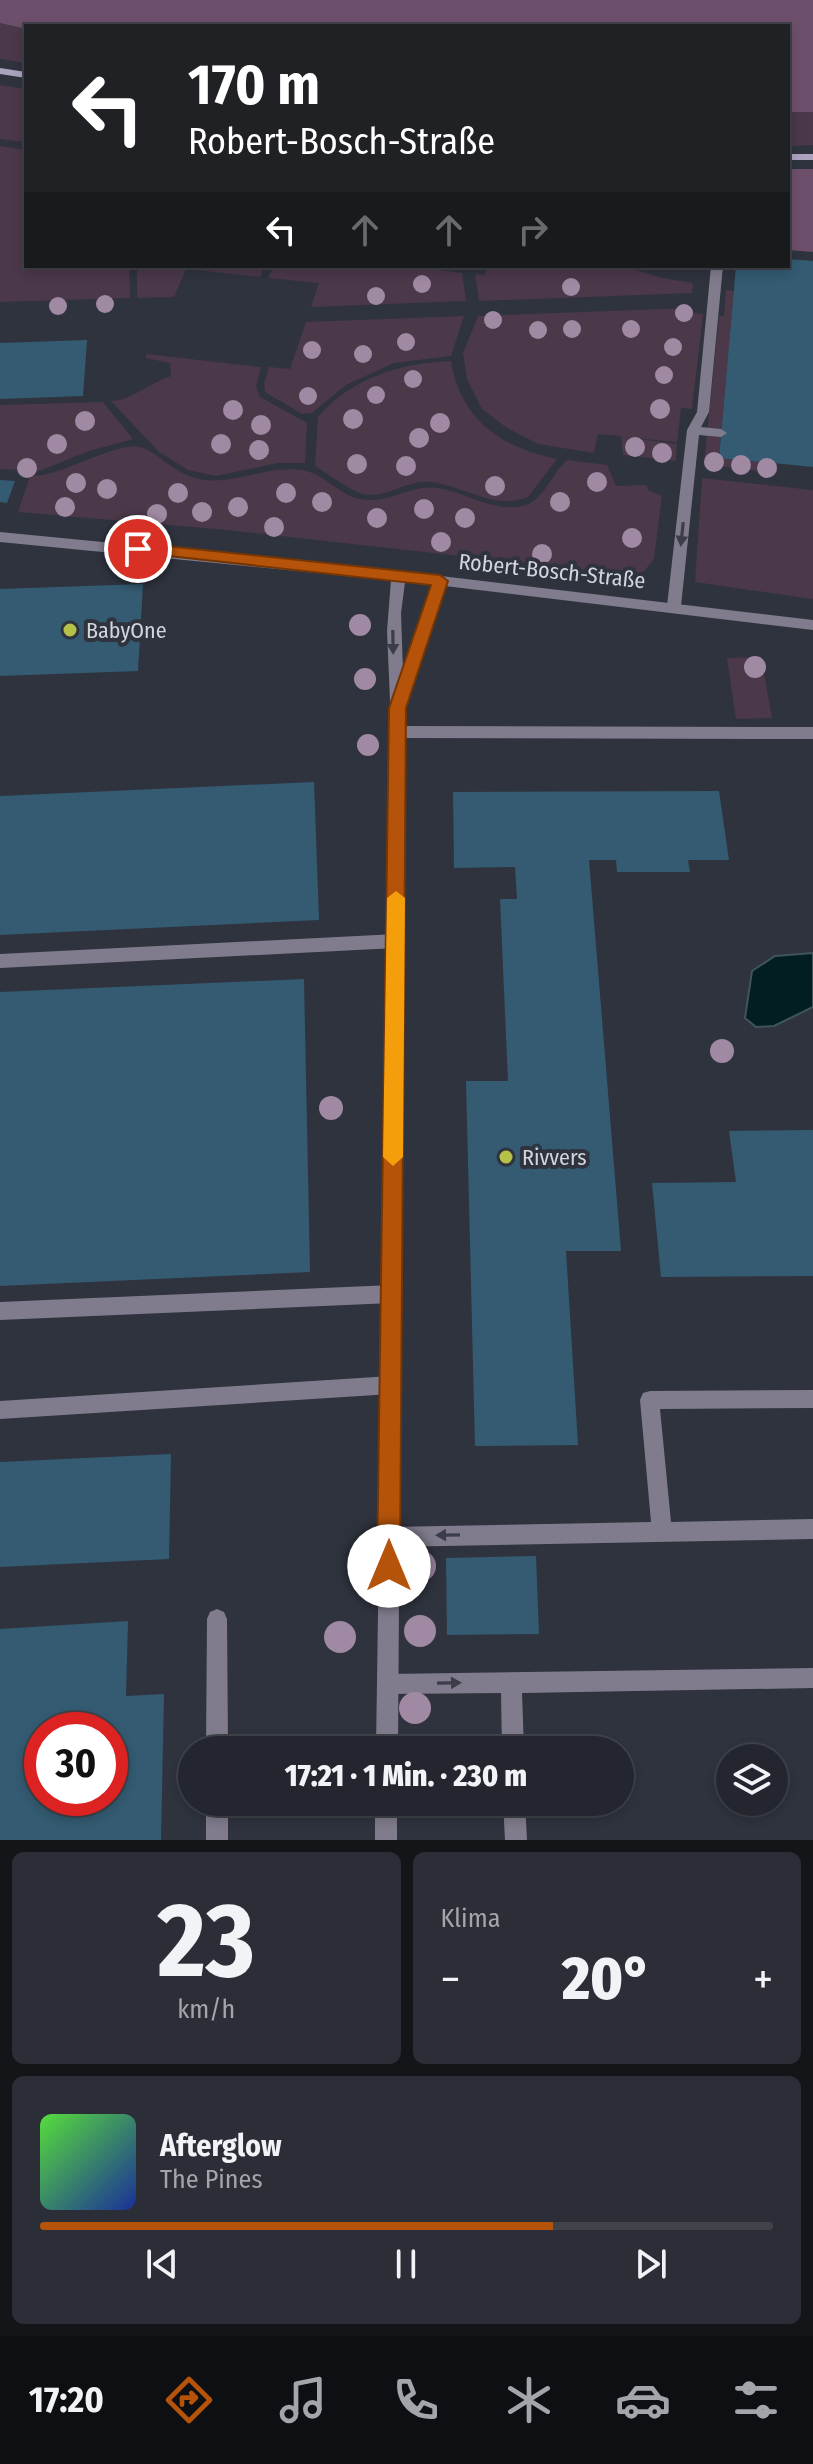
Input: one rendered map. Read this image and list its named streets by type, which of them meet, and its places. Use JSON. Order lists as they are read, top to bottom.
{
  "streets": {
    "street": ["Robert-Bosch-Straße"]
  },
  "places": ["BabyOne", "Rivvers"],
  "page": {
    "turn": ["170 m", "Robert-Bosch-Straße"],
    "limit": "30",
    "trip": "17:21 · 1 Min. · 230 m",
    "tile": [
      ["23", "km/h"],
      "Klima"
    ],
    "heat": ["−", "20°", "+"],
    "song": ["Afterglow", "The Pines"],
    "tabs": "17:20"
  }
}
